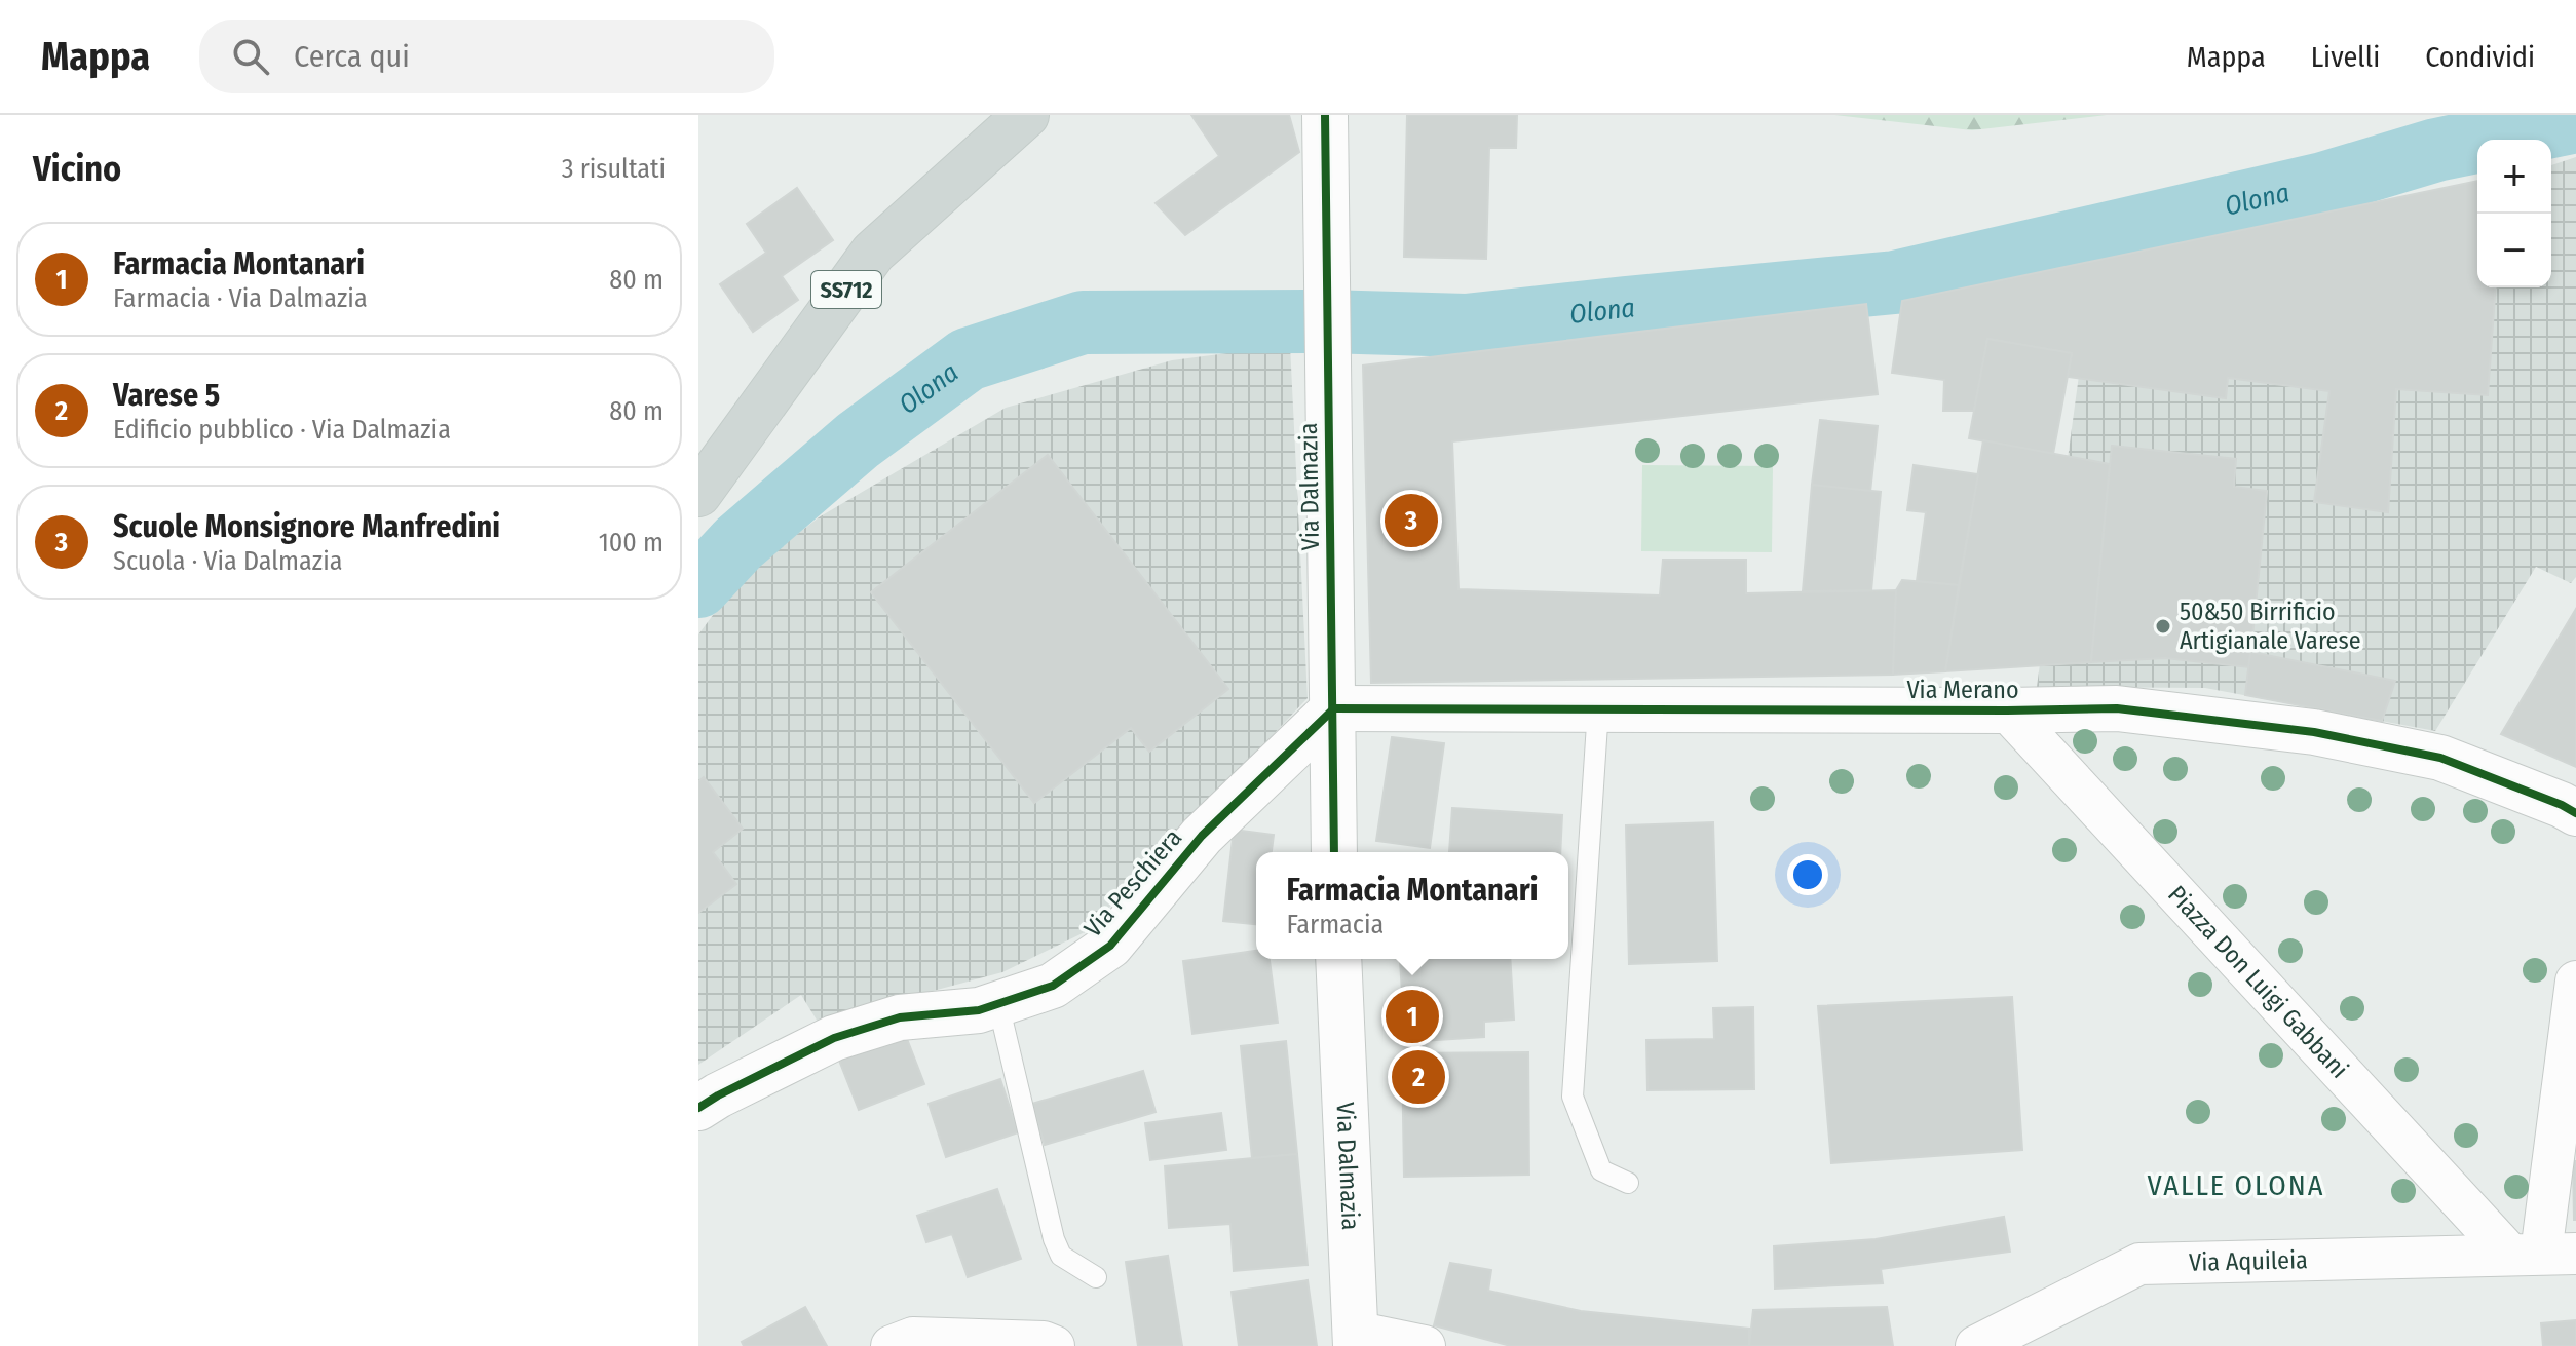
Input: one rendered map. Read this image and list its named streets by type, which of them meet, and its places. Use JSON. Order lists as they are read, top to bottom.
{
  "streets": {
    "main road": ["SS712"],
    "street": [
      "Via Dalmazia",
      "Via Merano",
      "Via Peschiera",
      "Piazza Don Luigi Gabbani",
      "Via Aquileia"
    ]
  },
  "crossings": [
    ["Via Dalmazia", "Via Merano"],
    ["Via Dalmazia", "Via Peschiera"],
    ["Via Merano", "Via Peschiera"],
    ["Via Merano", "Piazza Don Luigi Gabbani"],
    ["Piazza Don Luigi Gabbani", "Via Aquileia"]
  ],
  "districts": ["VALLE OLONA"],
  "water": ["Olona"],
  "places": ["50&50 Birrificio Artigianale Varese"],
  "page": {
    "header": "Mappa",
    "search": "Cerca qui",
    "nav": ["Mappa", "Livelli", "Condividi"],
    "heading": ["Vicino", "3 risultati"],
    "map_buttons": ["+", "−"],
    "list": [
      {
        "mark": "1",
        "name": "Farmacia Montanari",
        "note": "Farmacia · Via Dalmazia",
        "value": "80 m"
      },
      {
        "mark": "2",
        "name": "Varese 5",
        "note": "Edificio pubblico · Via Dalmazia",
        "value": "80 m"
      },
      {
        "mark": "3",
        "name": "Scuole Monsignore Manfredini",
        "note": "Scuola · Via Dalmazia",
        "value": "100 m"
      }
    ],
    "pins": ["3", "1", "2"],
    "popup": ["Farmacia Montanari", "Farmacia"]
  }
}
